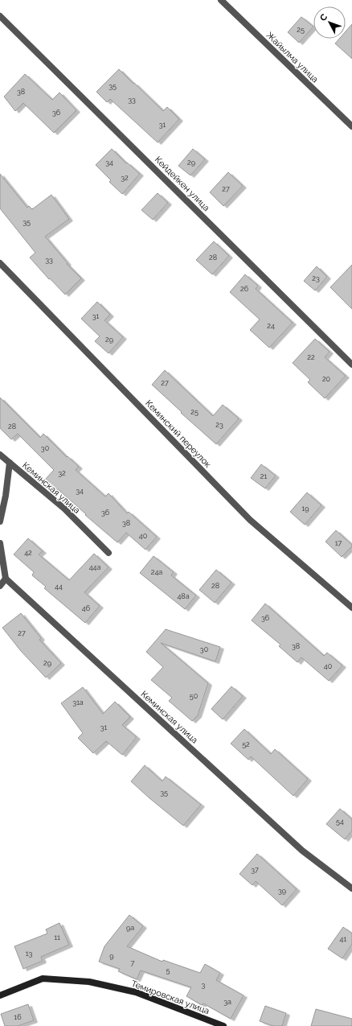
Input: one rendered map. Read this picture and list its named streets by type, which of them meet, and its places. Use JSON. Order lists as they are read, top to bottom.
{
  "streets": {
    "street": [
      "Жайылма улица",
      "Кейдейкен улица",
      "Кеминский переулок",
      "Кеминская улица",
      "Темировская улица"
    ]
  },
  "house_numbers": [
    "25",
    "35",
    "38",
    "33",
    "36",
    "31",
    "34",
    "29",
    "32",
    "27",
    "35",
    "28",
    "33",
    "23",
    "26",
    "31",
    "24",
    "29",
    "22",
    "20",
    "27",
    "25",
    "23",
    "28",
    "30",
    "32",
    "21",
    "34",
    "19",
    "36",
    "38",
    "40",
    "17",
    "42",
    "44а",
    "24а",
    "28",
    "44",
    "48а",
    "46",
    "36",
    "27",
    "38",
    "30",
    "29",
    "40",
    "50",
    "31а",
    "31",
    "52",
    "35",
    "54",
    "37",
    "39",
    "9а",
    "11",
    "41",
    "13",
    "9",
    "7",
    "5",
    "3",
    "3а",
    "16"
  ],
  "north": "top left"
}
